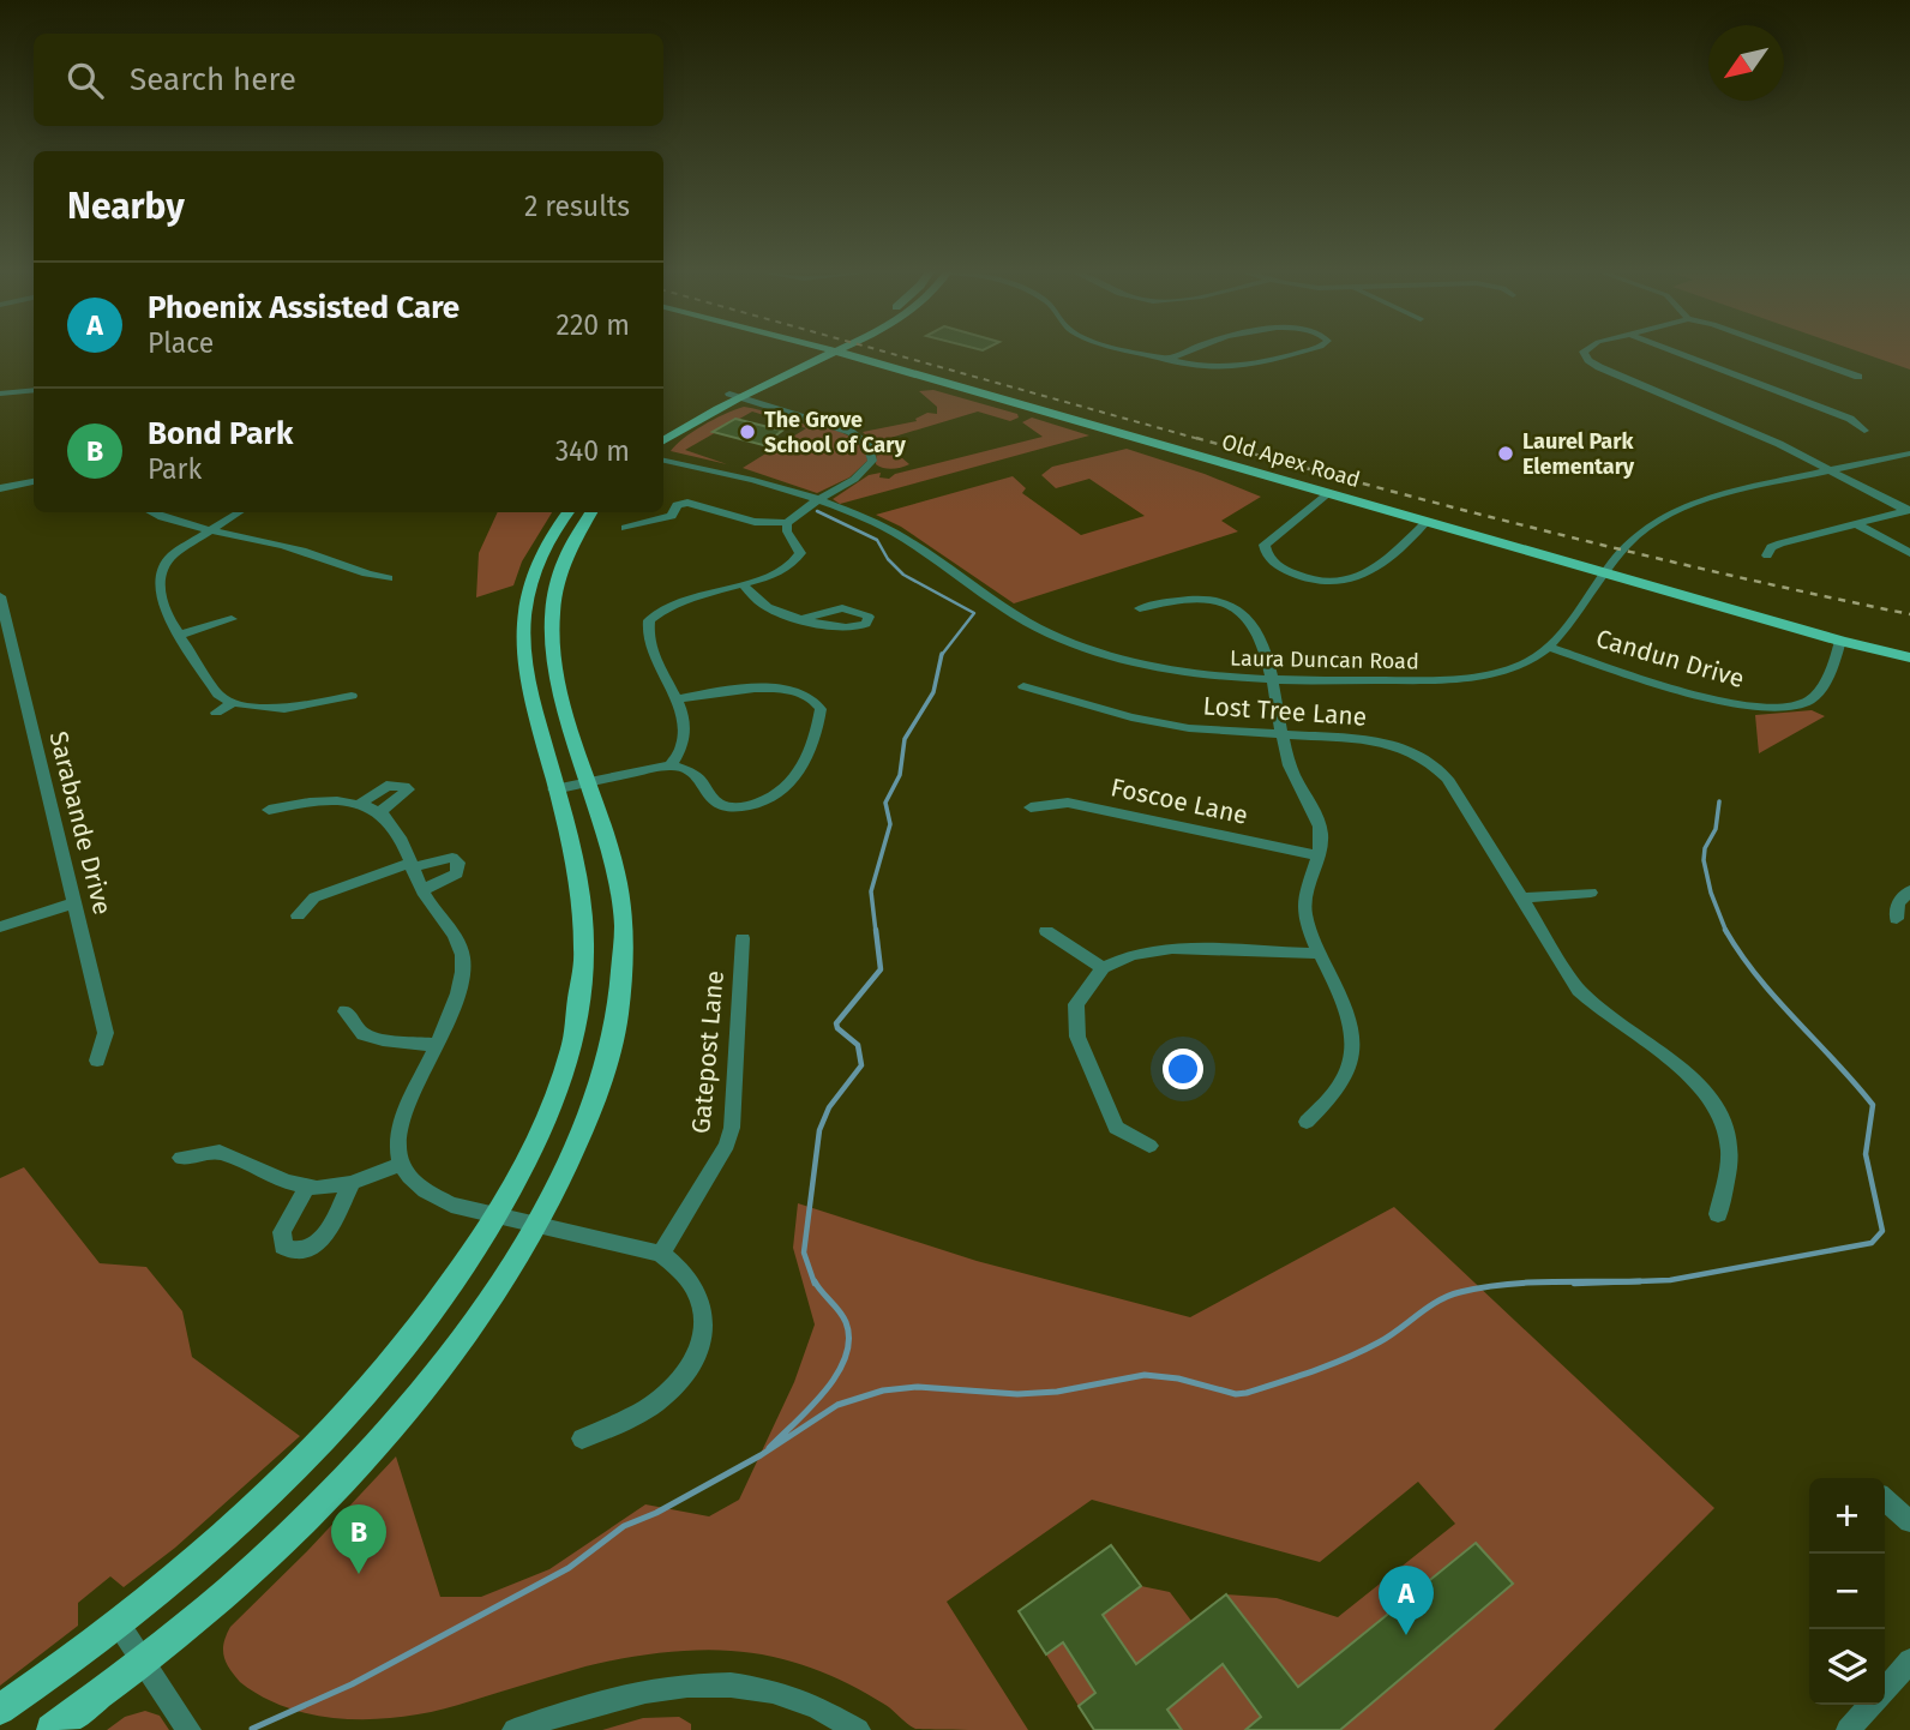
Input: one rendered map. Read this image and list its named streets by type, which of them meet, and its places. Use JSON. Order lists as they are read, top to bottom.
{
  "streets": {
    "main road": ["Old Apex Road"],
    "street": [
      "Candun Drive",
      "Laura Duncan Road",
      "Lost Tree Lane",
      "Foscoe Lane",
      "Sarabande Drive",
      "Gatepost Lane"
    ]
  },
  "crossings": [
    ["Old Apex Road", "Candun Drive"],
    ["Old Apex Road", "Laura Duncan Road"],
    ["Candun Drive", "Laura Duncan Road"]
  ],
  "places": ["The Grove School of Cary", "Laurel Park Elementary"],
  "north": "bottom left",
  "page": {
    "search": "Search here",
    "heading": ["Nearby", "2 results"],
    "list": [
      {
        "mark": "A",
        "name": "Phoenix Assisted Care",
        "note": "Place",
        "value": "220 m"
      },
      {
        "mark": "B",
        "name": "Bond Park",
        "note": "Park",
        "value": "340 m"
      }
    ],
    "map_buttons": ["+", "−"],
    "pins": ["B", "A"]
  }
}
